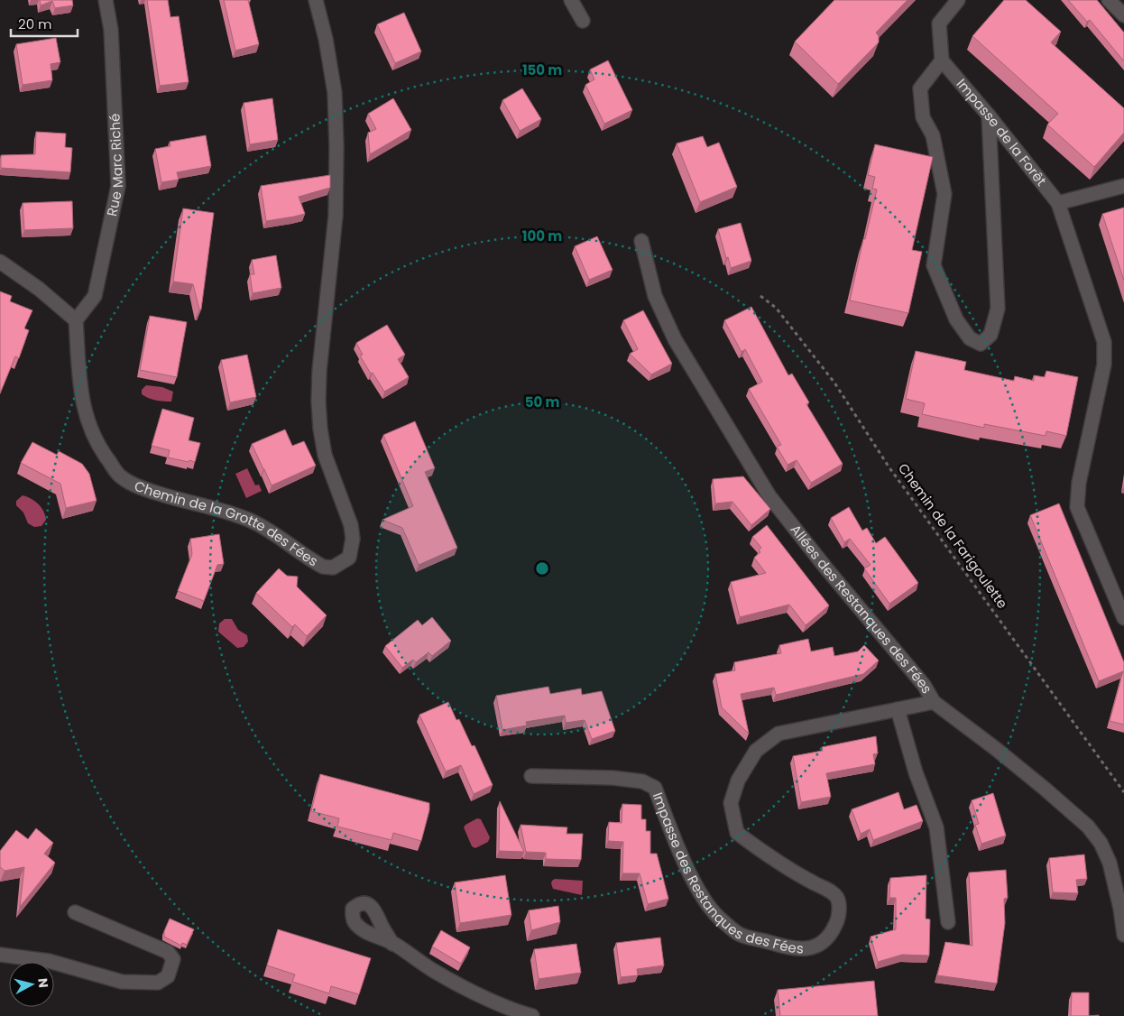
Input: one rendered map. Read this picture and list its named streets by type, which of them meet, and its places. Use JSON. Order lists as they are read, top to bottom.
{
  "streets": {
    "street": [
      "Impasse de la Forêt",
      "Rue Marc Riché",
      "Chemin de la Grotte des Fées",
      "Allées des Restanques des Fées",
      "Impasse des Restanques des Fées"
    ],
    "path": ["Chemin de la Farigoulette"]
  },
  "crossings": [
    ["Rue Marc Riché", "Chemin de la Grotte des Fées"],
    ["Allées des Restanques des Fées", "Impasse des Restanques des Fées"]
  ],
  "scale_bar": "20 m",
  "north": "right",
  "rings": ["150 m", "100 m", "50 m"]
}
